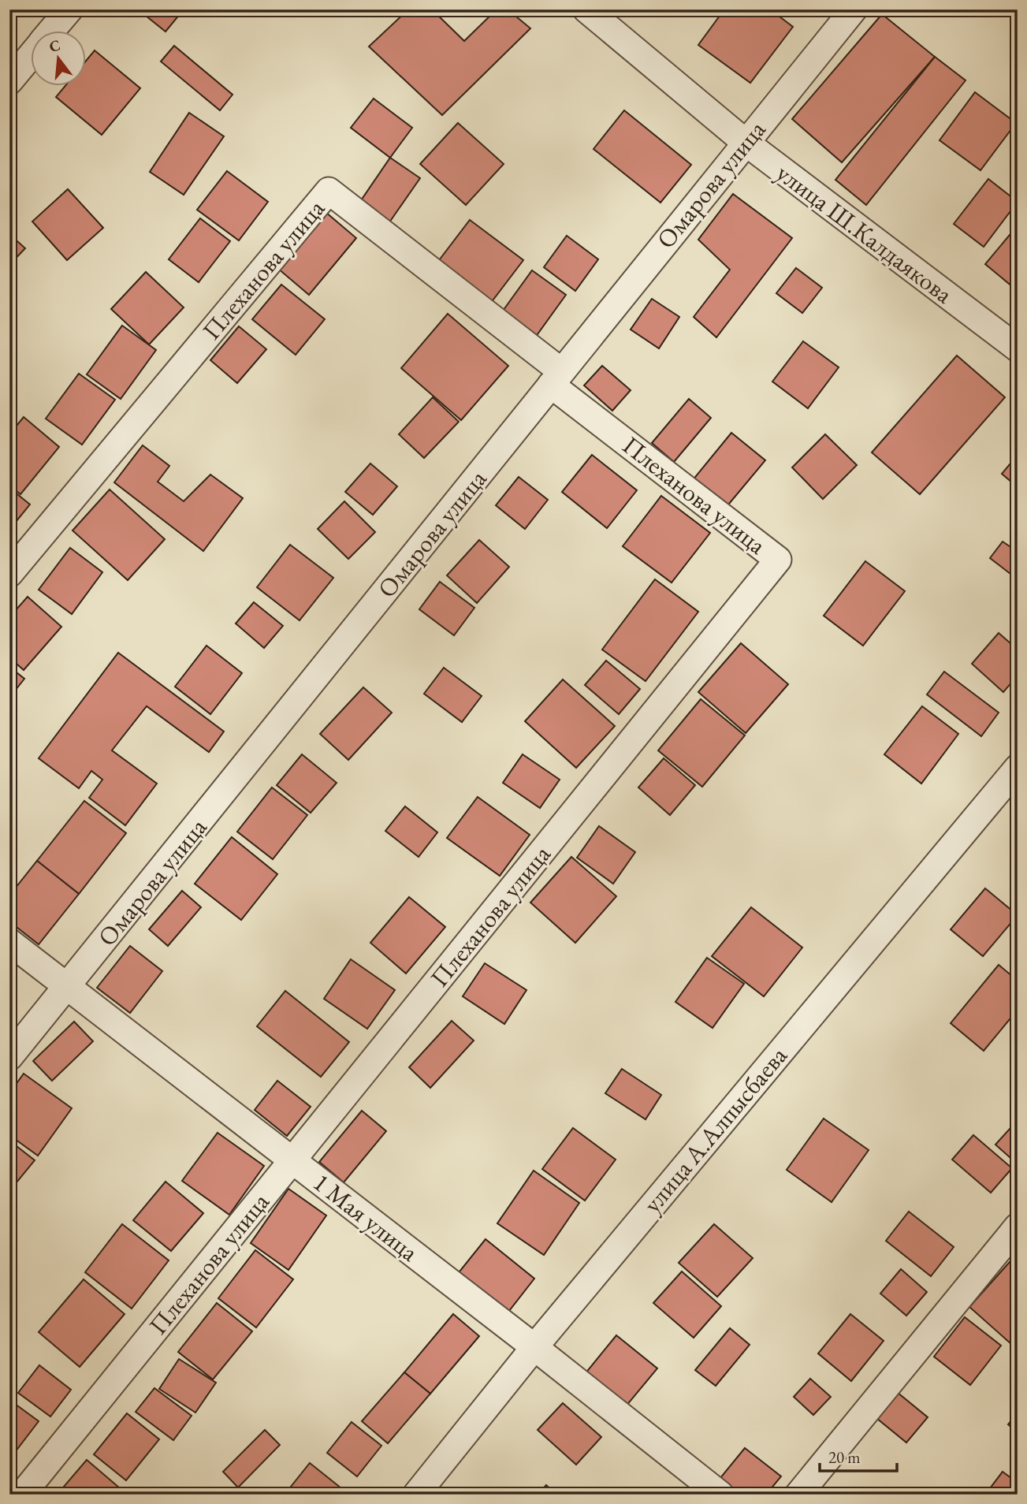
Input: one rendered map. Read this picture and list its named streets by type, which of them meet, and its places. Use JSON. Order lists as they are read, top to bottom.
{
  "streets": {
    "street": [
      "Омарова улица",
      "улица Ш.Калдаякова",
      "Плеханова улица",
      "улица А.Алпысбаева",
      "1 Мая улица"
    ]
  },
  "crossings": [
    ["Омарова улица", "улица Ш.Калдаякова"],
    ["Омарова улица", "Плеханова улица"],
    ["Омарова улица", "1 Мая улица"],
    ["Плеханова улица", "1 Мая улица"],
    ["улица А.Алпысбаева", "1 Мая улица"]
  ],
  "scale_bar": "20 m",
  "north": "top"
}
